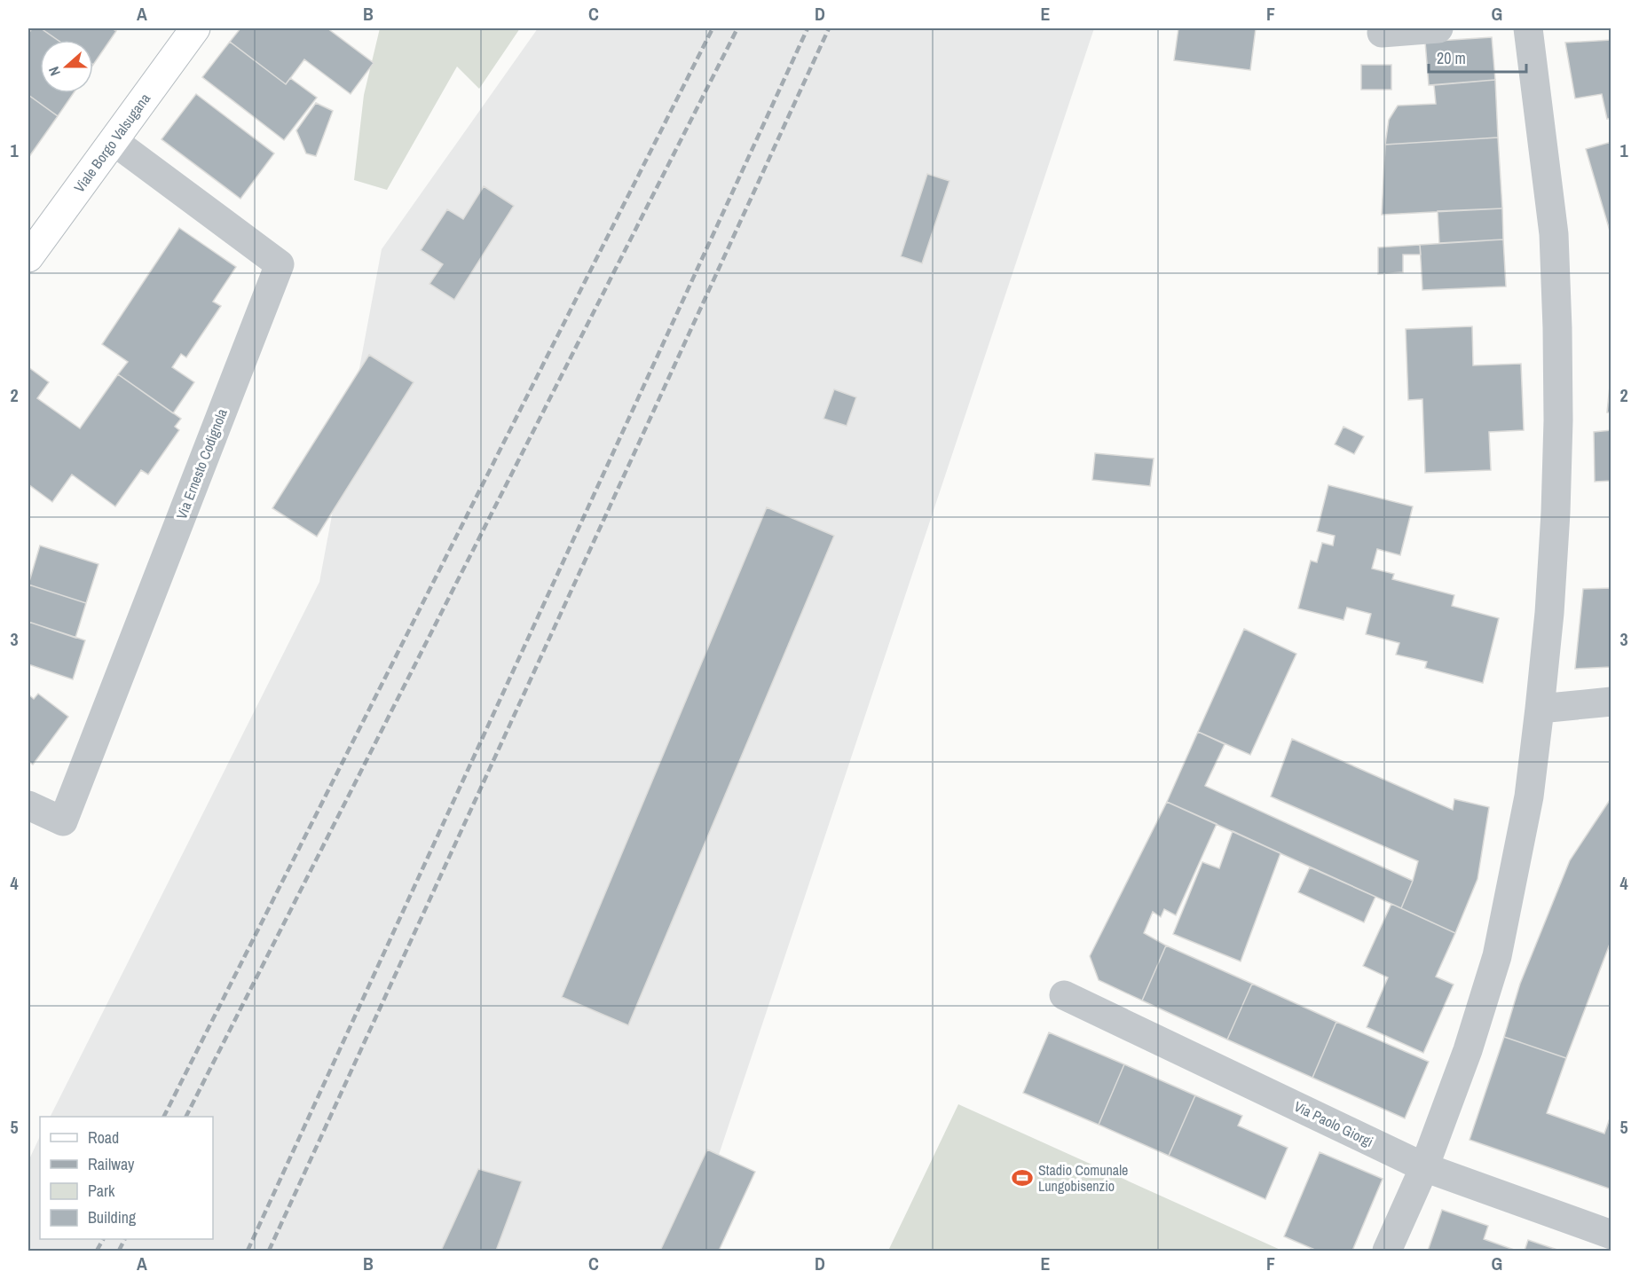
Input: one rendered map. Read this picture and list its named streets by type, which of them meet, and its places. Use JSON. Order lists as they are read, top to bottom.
{
  "streets": {
    "main road": ["Viale Borgo Valsugana"],
    "street": ["Via Ernesto Codignola", "Via Paolo Giorgi"]
  },
  "crossings": [
    ["Viale Borgo Valsugana", "Via Ernesto Codignola"]
  ],
  "places": {
    "sports": ["Stadio Comunale Lungobisenzio"]
  },
  "legend": [
    "Road",
    "Railway",
    "Park",
    "Building"
  ],
  "scale_bar": "20 m",
  "north": "left",
  "grid": {
    "columns": [
      "A",
      "B",
      "C",
      "D",
      "E",
      "F",
      "G"
    ],
    "rows": [
      "1",
      "2",
      "3",
      "4",
      "5"
    ]
  }
}
